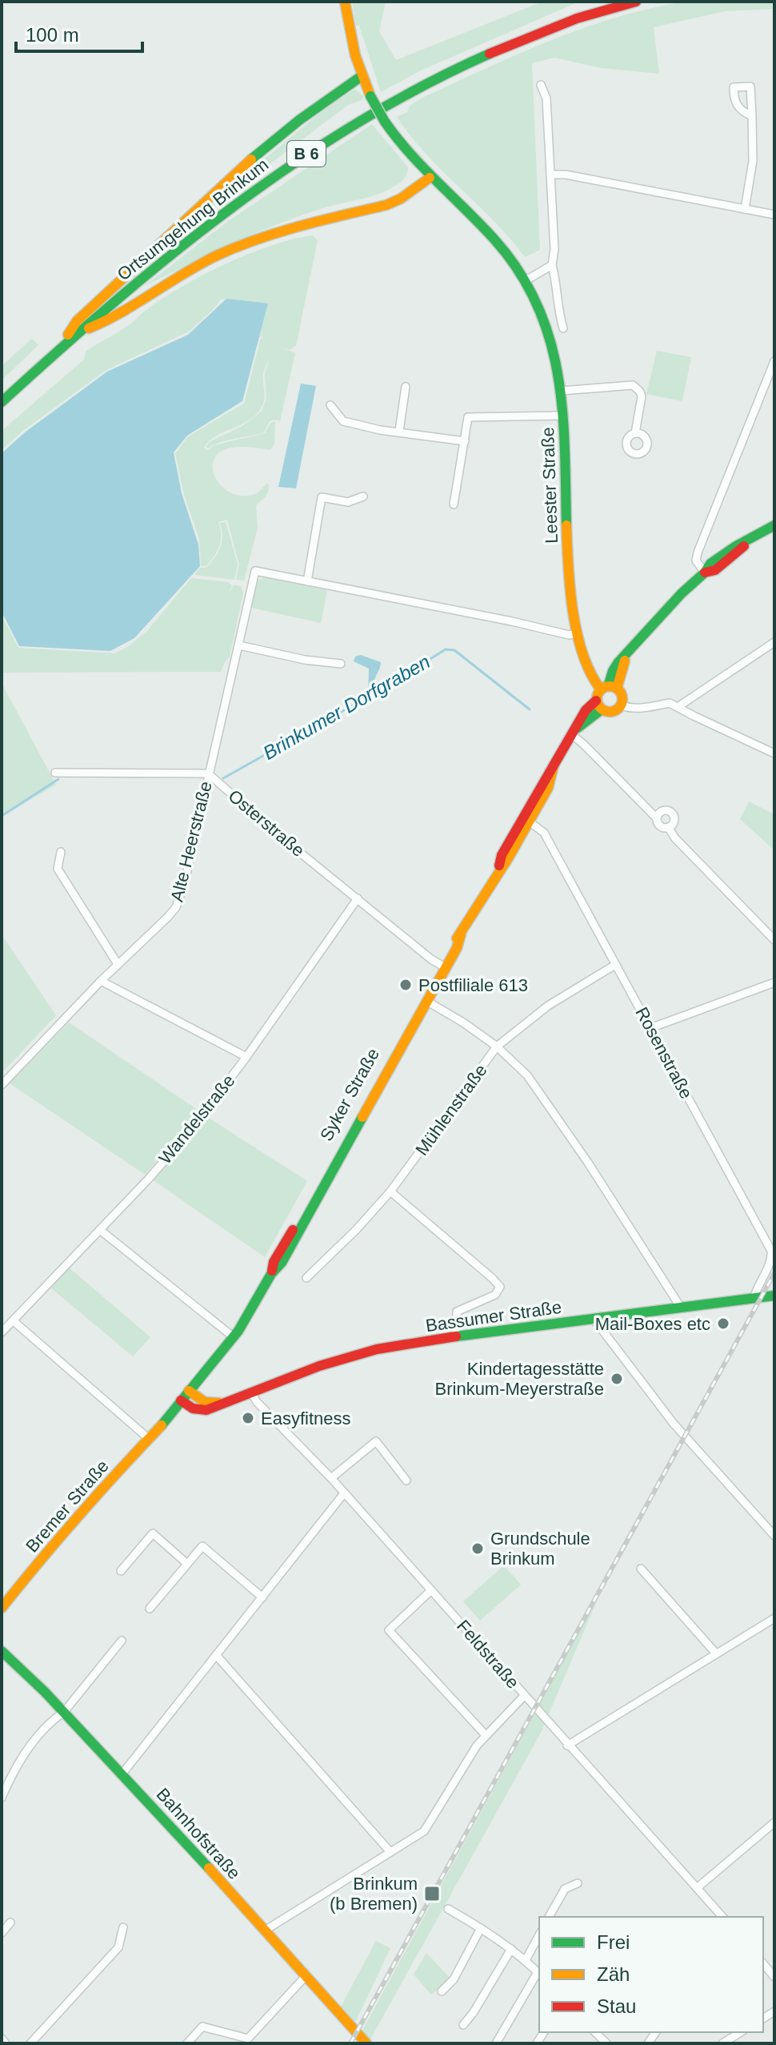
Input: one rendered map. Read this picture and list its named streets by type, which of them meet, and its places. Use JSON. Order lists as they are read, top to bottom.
{
  "streets": {
    "main road": [
      "B 6",
      "Ortsumgehung Brinkum",
      "Leester Straße",
      "Syker Straße",
      "Bassumer Straße",
      "Bremer Straße",
      "Bahnhofstraße"
    ],
    "street": [
      "Osterstraße",
      "Alte Heerstraße",
      "Rosenstraße",
      "Mühlenstraße",
      "Wandelstraße",
      "Feldstraße"
    ]
  },
  "crossings": [
    ["B 6", "Ortsumgehung Brinkum"],
    ["B 6", "Leester Straße"],
    ["Osterstraße", "Alte Heerstraße"],
    ["Osterstraße", "Syker Straße"],
    ["Osterstraße", "Wandelstraße"],
    ["Rosenstraße", "Syker Straße"],
    ["Rosenstraße", "Mühlenstraße"],
    ["Rosenstraße", "Bassumer Straße"],
    ["Syker Straße", "Bassumer Straße"],
    ["Syker Straße", "Bremer Straße"],
    ["Bassumer Straße", "Bremer Straße"],
    ["Bassumer Straße", "Feldstraße"]
  ],
  "water": ["Brinkumer Dorfgraben"],
  "places": {
    "other": [
      "Postfiliale 613",
      "Mail-Boxes etc",
      "Kindertagesstätte Brinkum-Meyerstraße",
      "Easyfitness",
      "Grundschule Brinkum"
    ],
    "transit": ["Brinkum (b Bremen)"]
  },
  "legend": ["Frei", "Zäh", "Stau"],
  "scale_bar": "100 m"
}
